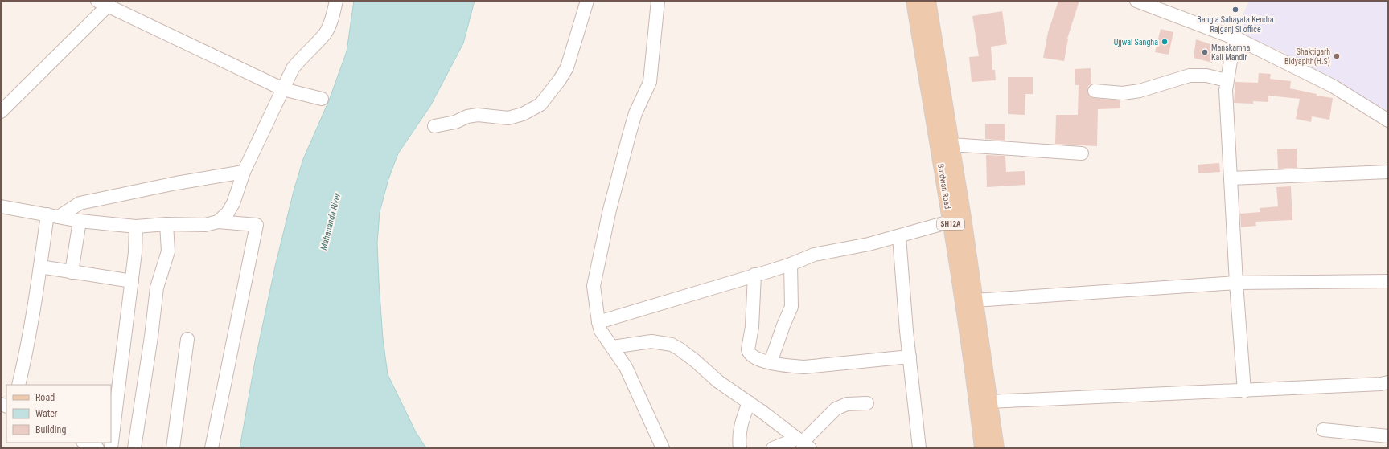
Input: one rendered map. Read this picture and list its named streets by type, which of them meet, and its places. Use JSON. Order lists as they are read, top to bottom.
{
  "streets": {
    "main road": ["Burdwan Road", "SH12A"]
  },
  "water": ["Mahananda River"],
  "places": [
    "Bangla Sahayata Kendra Rajganj SI office",
    "Ujjwal Sangha",
    "Manskamna Kali Mandir",
    "Shaktigarh Bidyapith(H.S)"
  ],
  "legend": ["Road", "Water", "Building"]
}
